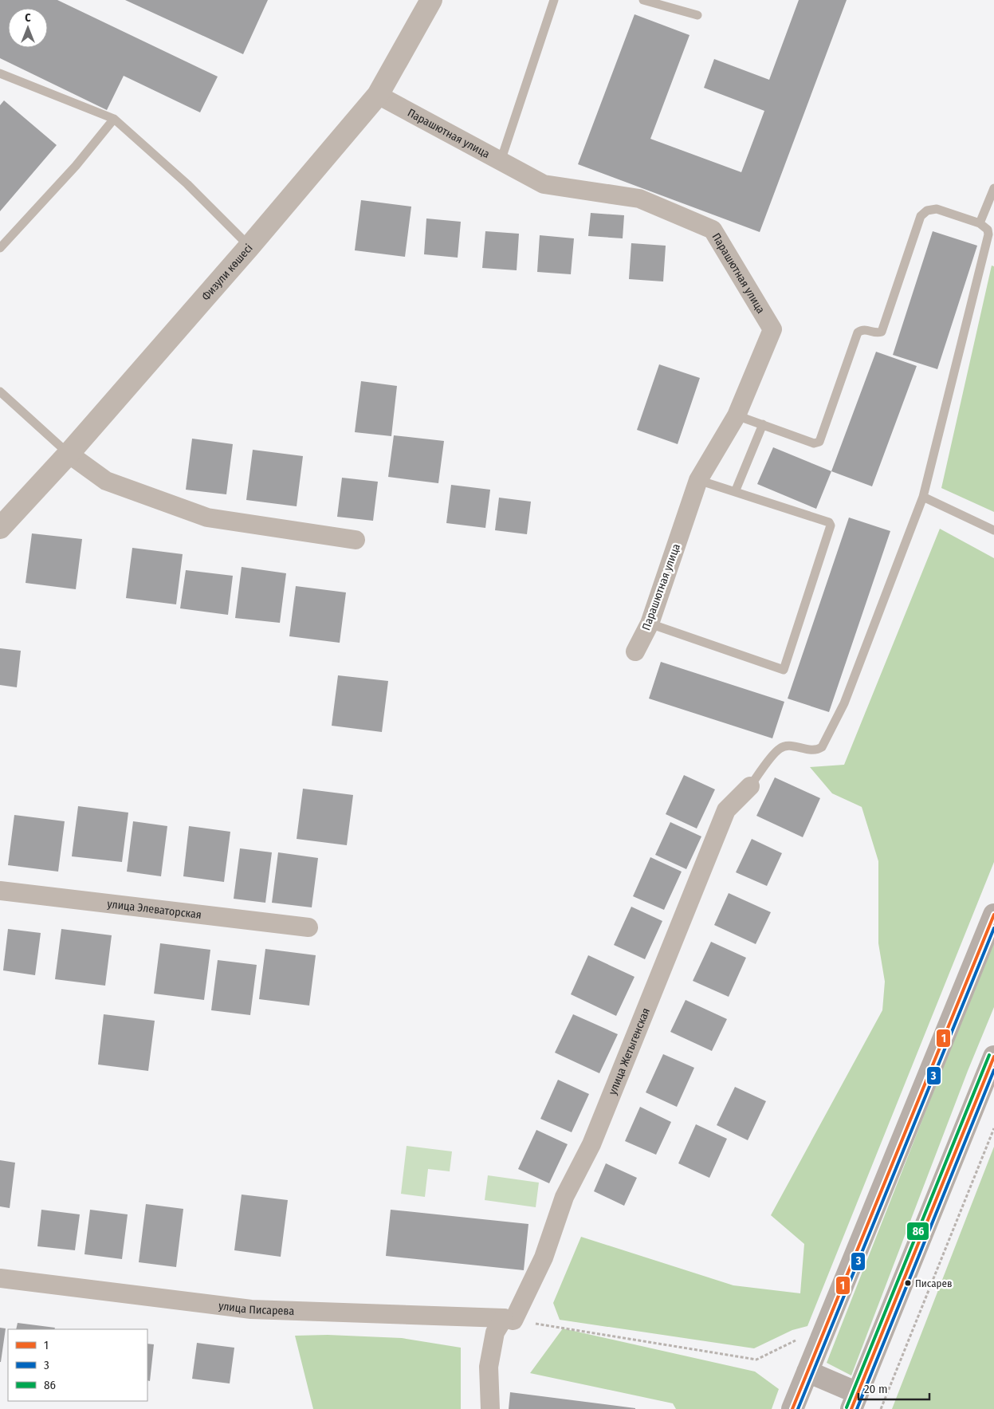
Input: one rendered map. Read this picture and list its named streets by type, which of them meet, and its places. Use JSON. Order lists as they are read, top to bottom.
{
  "streets": {
    "street": [
      "Парашютная улица",
      "Физули көшесі",
      "улица Элеваторская",
      "улица Жетыгенская",
      "улица Писарева"
    ]
  },
  "crossings": [
    ["Парашютная улица", "Физули көшесі"],
    ["улица Жетыгенская", "улица Писарева"]
  ],
  "places": ["Писарев"],
  "lines": ["transit line 1", "transit line 3", "transit line 86"],
  "legend": ["1", "3", "86"],
  "scale_bar": "20 m",
  "north": "top"
}
